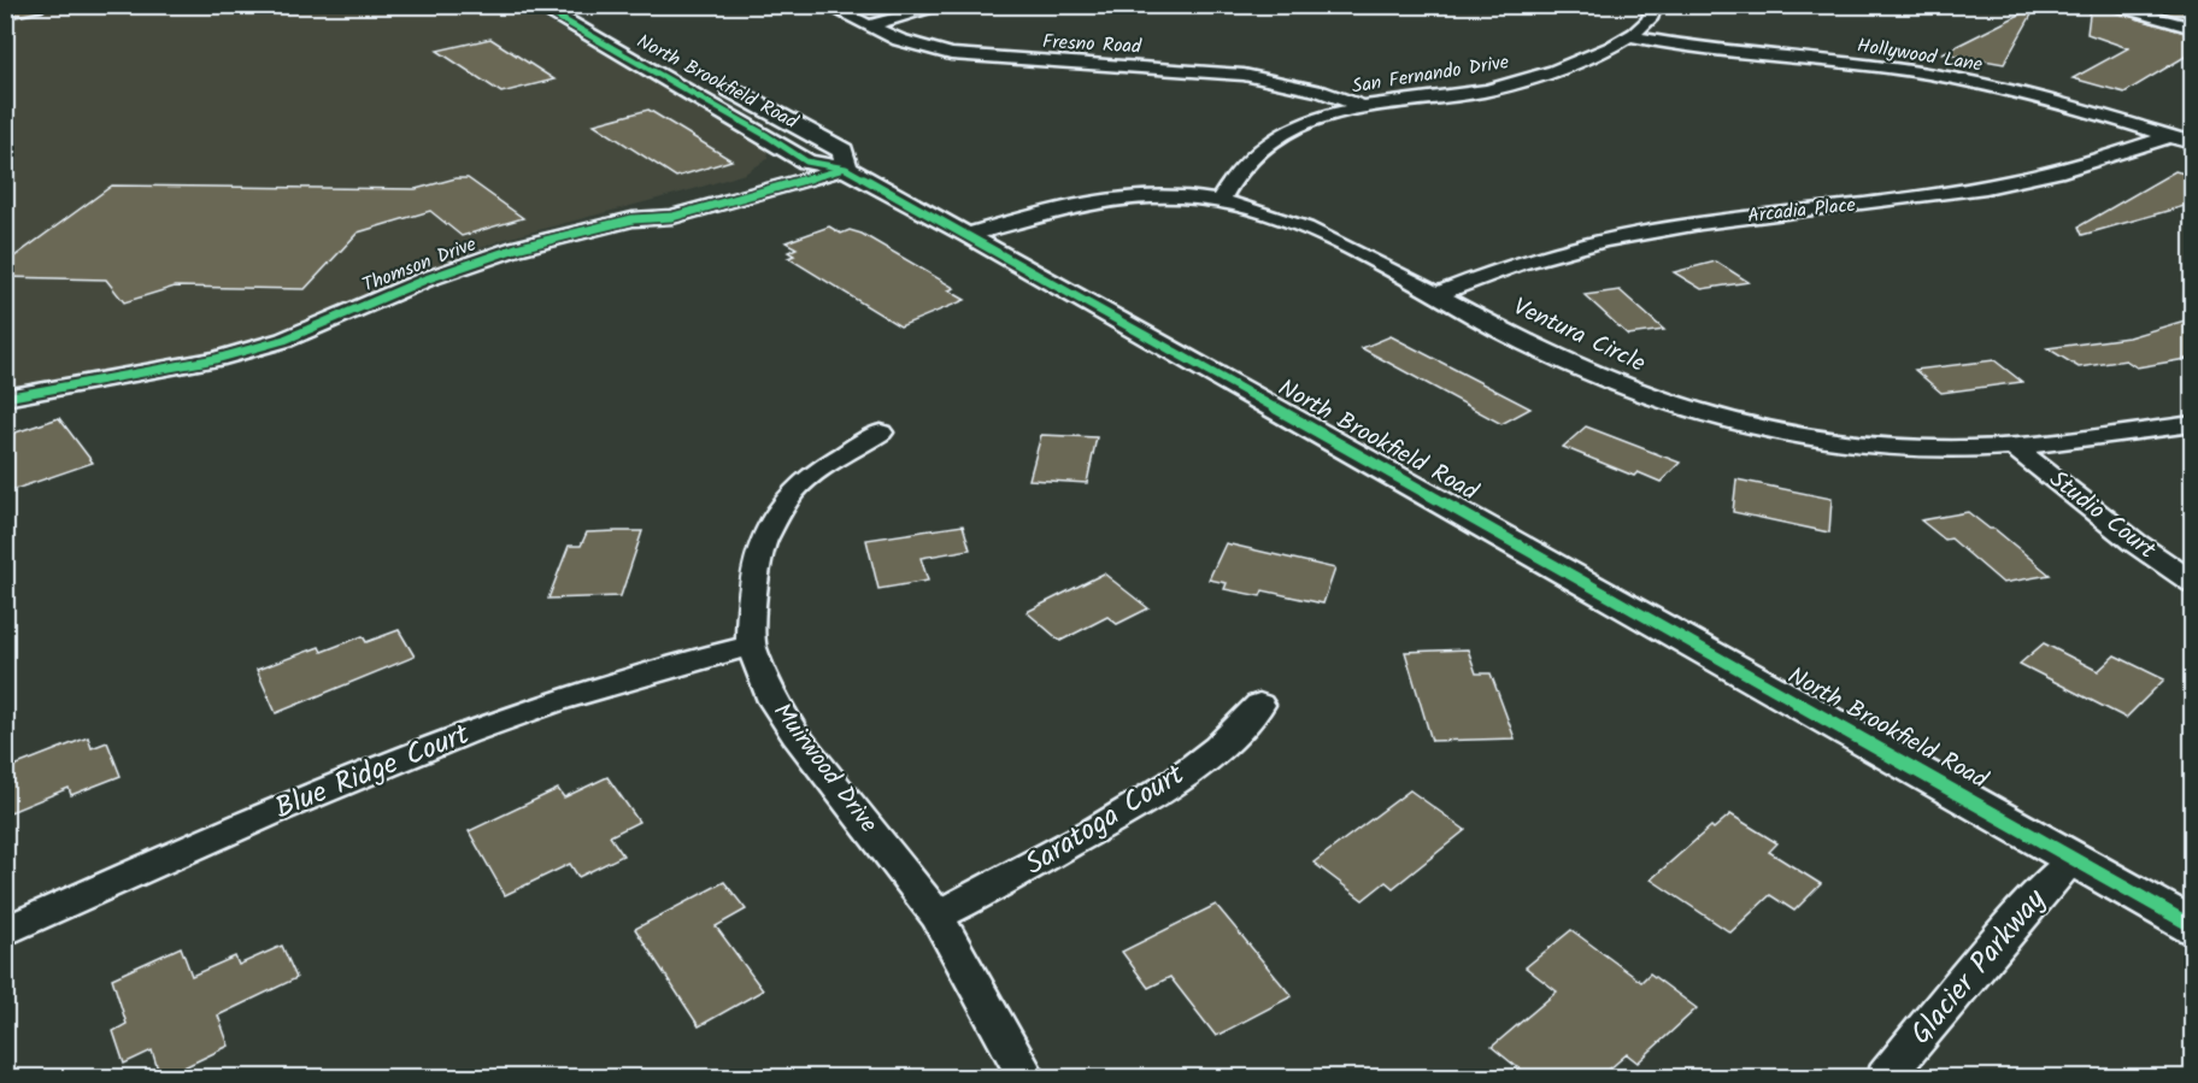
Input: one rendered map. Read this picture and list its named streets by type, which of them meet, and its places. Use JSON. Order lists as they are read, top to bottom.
{
  "streets": {
    "street": [
      "Fresno Road",
      "Hollywood Lane",
      "San Fernando Drive",
      "North Brookfield Road",
      "Arcadia Place",
      "Thomson Drive",
      "Ventura Circle",
      "Studio Court",
      "Muirwood Drive",
      "Blue Ridge Court",
      "Saratoga Court",
      "Glacier Parkway"
    ]
  },
  "crossings": [
    ["Fresno Road", "San Fernando Drive"],
    ["Hollywood Lane", "San Fernando Drive"],
    ["Hollywood Lane", "Arcadia Place"],
    ["San Fernando Drive", "Ventura Circle"],
    ["North Brookfield Road", "Thomson Drive"],
    ["North Brookfield Road", "Ventura Circle"],
    ["North Brookfield Road", "Glacier Parkway"],
    ["Arcadia Place", "Ventura Circle"],
    ["Ventura Circle", "Studio Court"],
    ["Muirwood Drive", "Blue Ridge Court"],
    ["Muirwood Drive", "Saratoga Court"]
  ]
}
